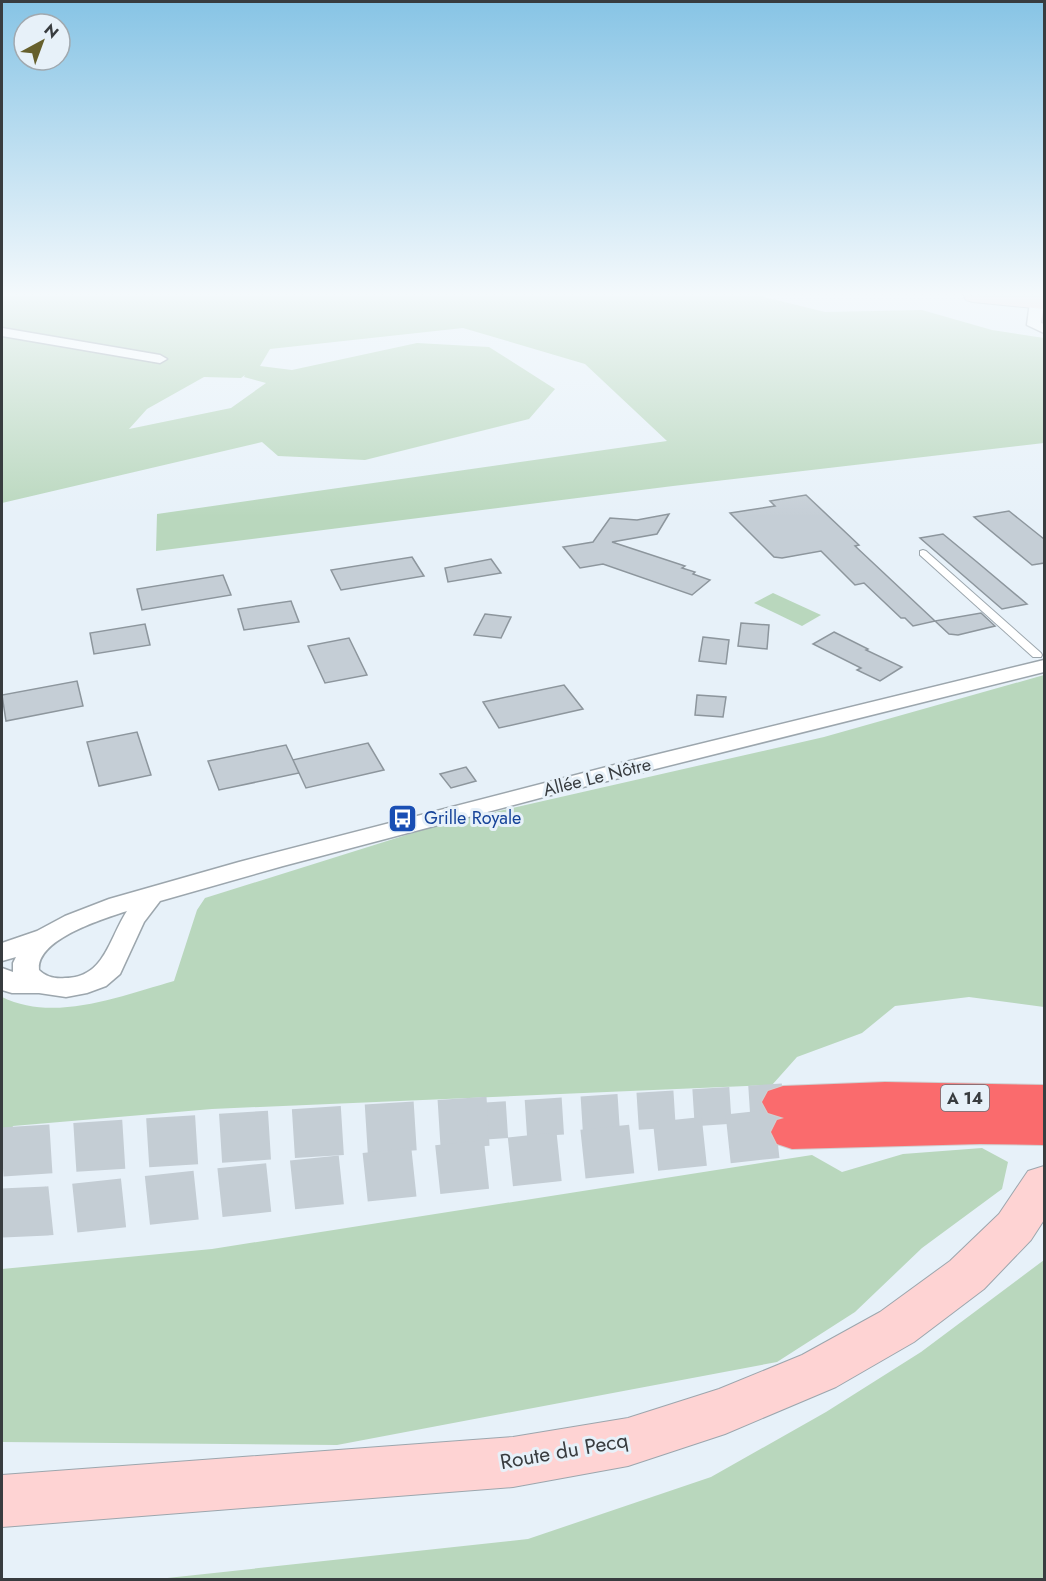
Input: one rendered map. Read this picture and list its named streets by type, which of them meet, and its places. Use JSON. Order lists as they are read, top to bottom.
{
  "streets": {
    "highway": ["A 14"],
    "main road": ["Route du Pecq"],
    "street": ["Allée Le Nôtre"]
  },
  "places": {
    "bus stop": ["Grille Royale"]
  },
  "north": "top right"
}
